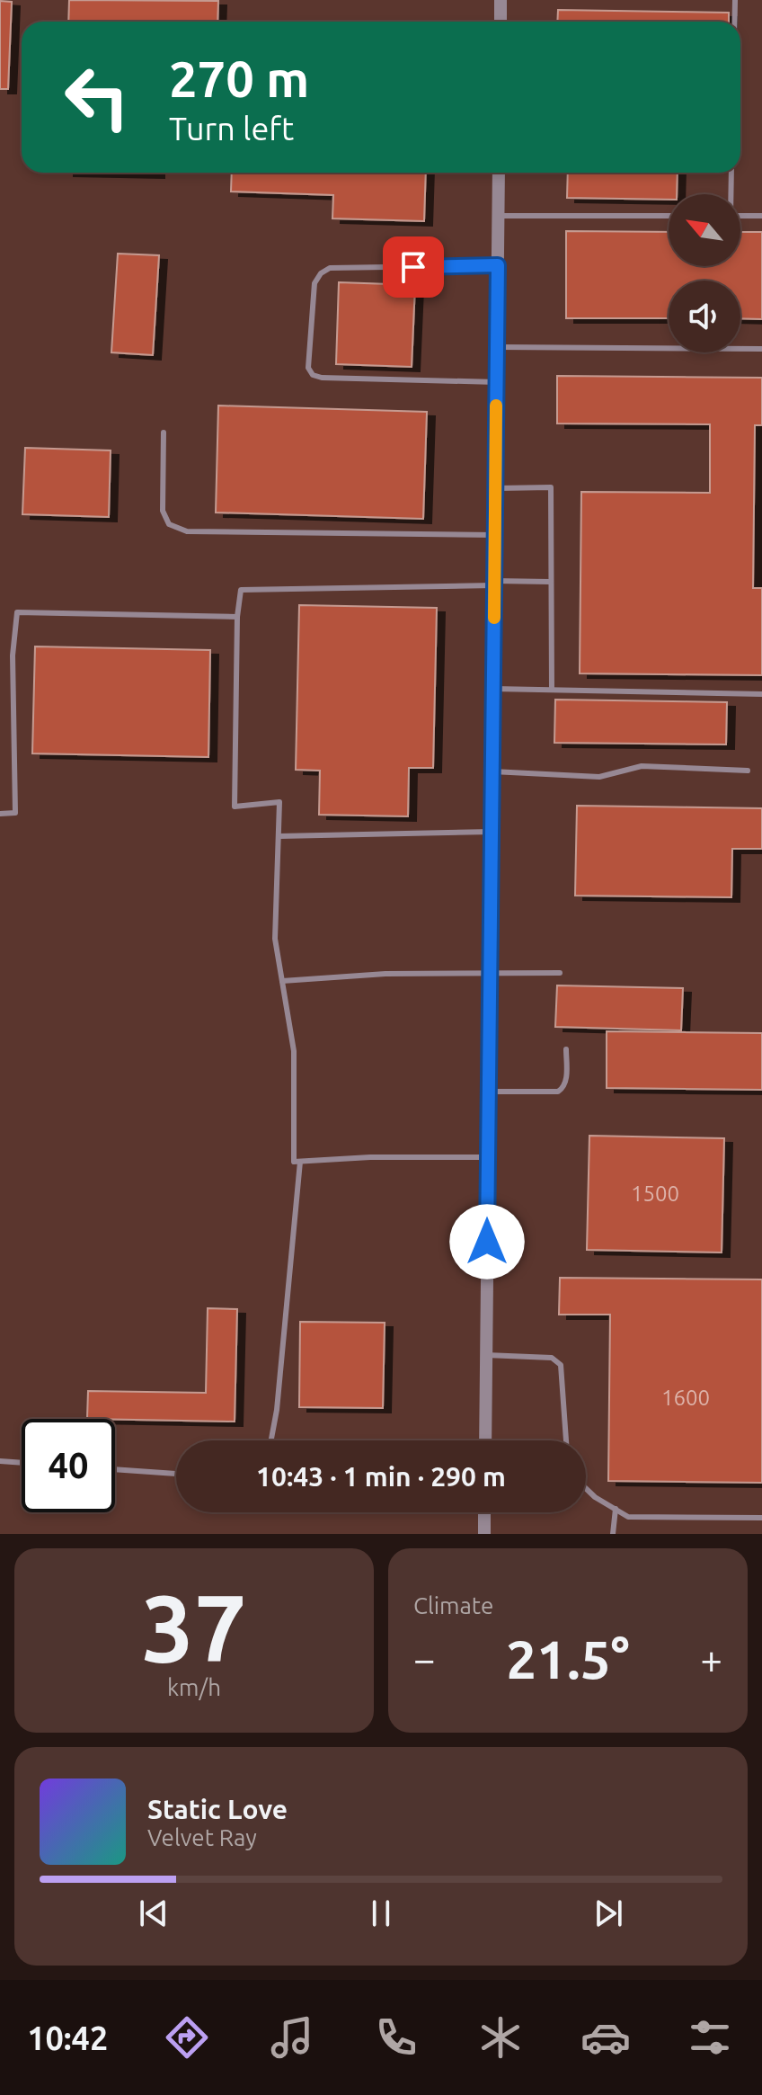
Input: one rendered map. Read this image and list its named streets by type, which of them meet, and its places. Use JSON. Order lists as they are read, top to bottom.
{
  "house_numbers": ["1500", "1600"],
  "north": "top left",
  "page": {
    "turn": ["270 m", "Turn left"],
    "limit": "40",
    "trip": "10:43 · 1 min · 290 m",
    "tile": [
      ["37", "km/h"],
      "Climate"
    ],
    "heat": ["−", "21.5°", "+"],
    "song": ["Static Love", "Velvet Ray"],
    "tabs": "10:42"
  }
}
